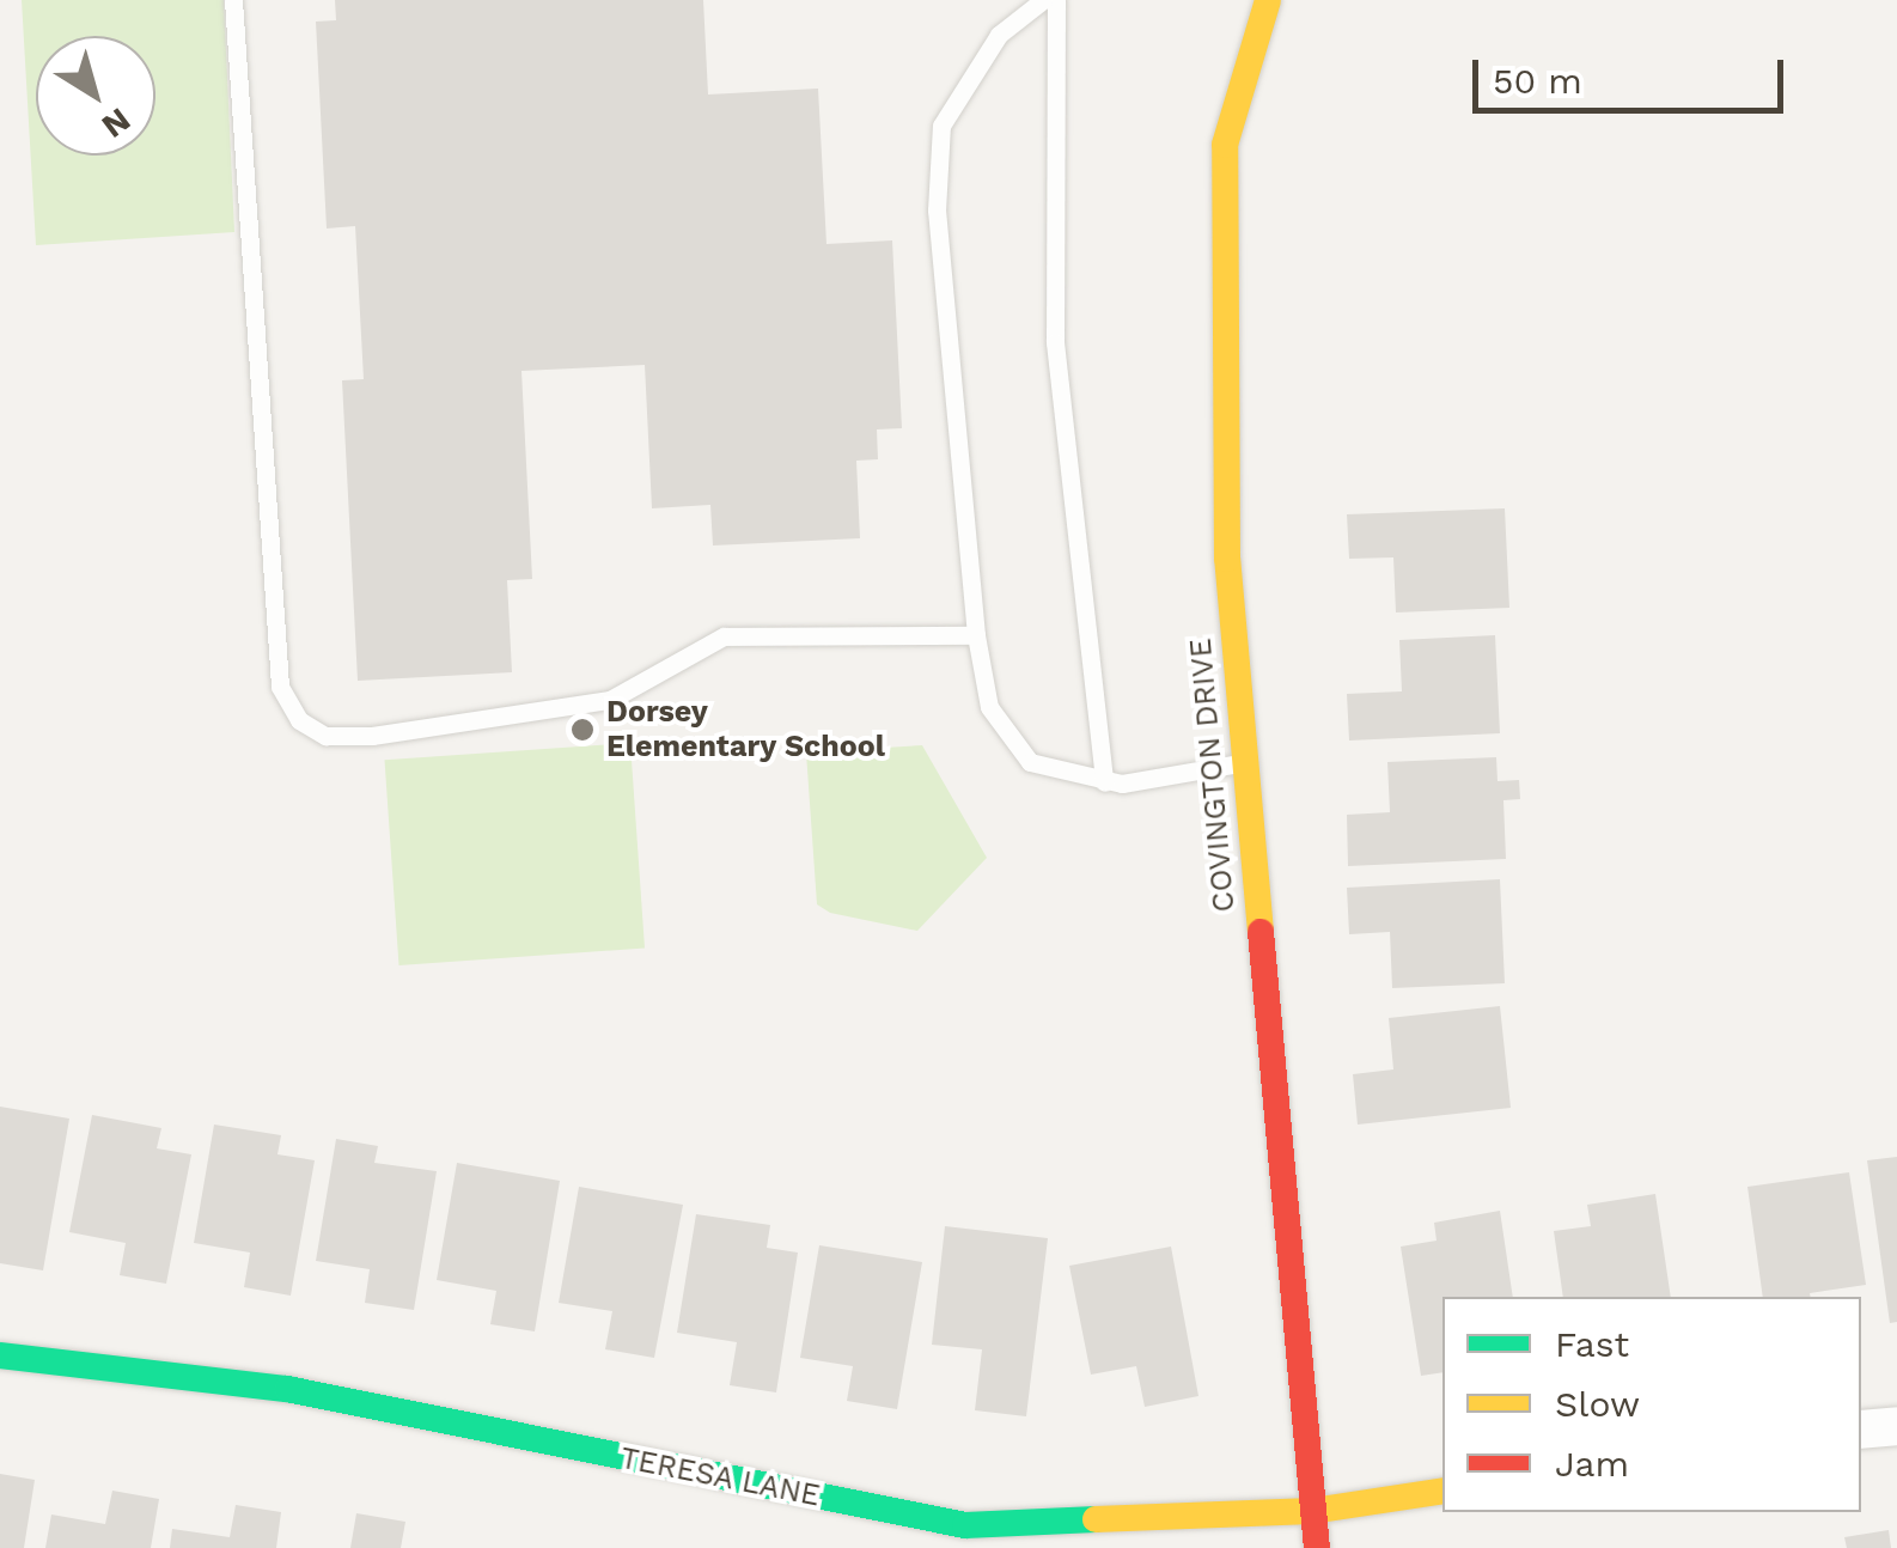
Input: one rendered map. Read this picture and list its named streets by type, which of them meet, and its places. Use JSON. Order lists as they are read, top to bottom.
{
  "streets": {
    "street": ["COVINGTON DRIVE", "TERESA LANE"]
  },
  "crossings": [
    ["COVINGTON DRIVE", "TERESA LANE"]
  ],
  "places": ["Dorsey Elementary School"],
  "legend": ["Fast", "Slow", "Jam"],
  "scale_bar": "50 m",
  "north": "bottom right"
}
